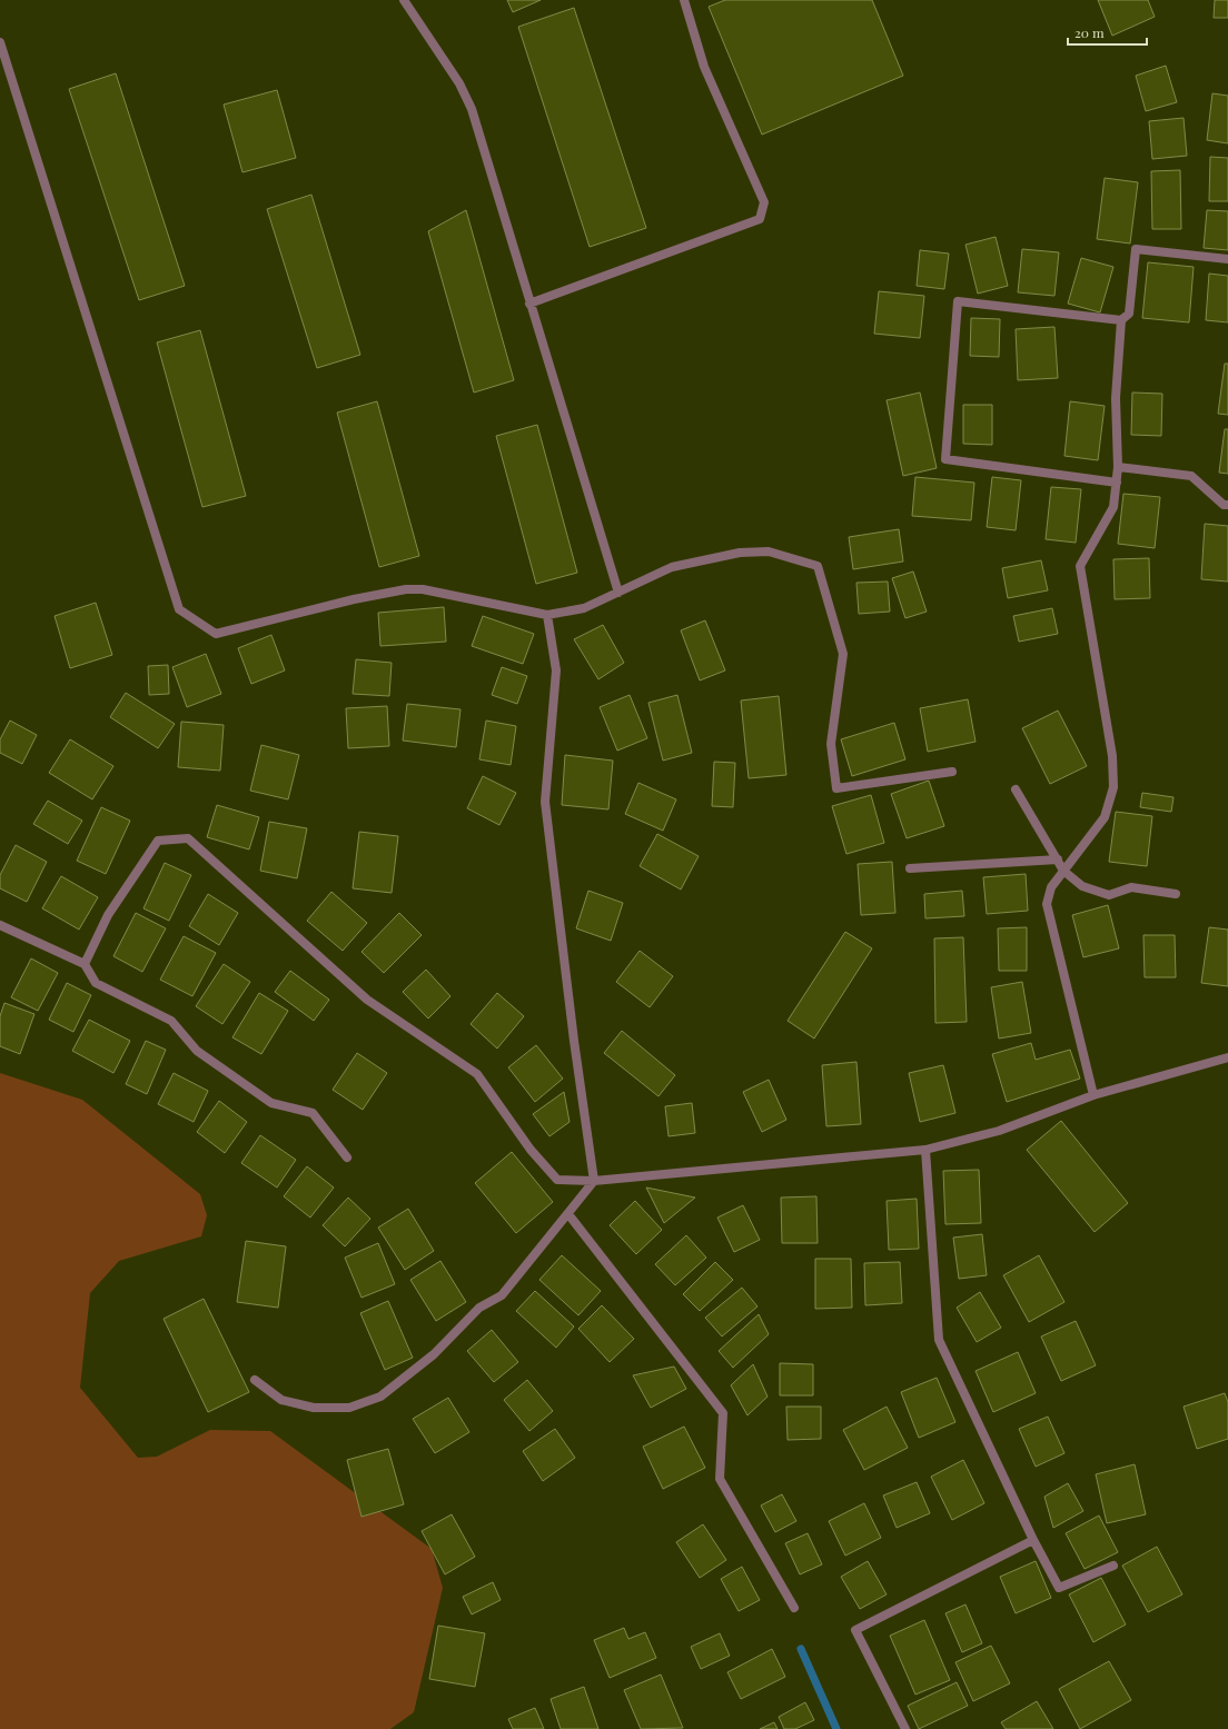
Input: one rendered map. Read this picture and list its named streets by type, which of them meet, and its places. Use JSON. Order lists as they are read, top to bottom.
{
  "scale_bar": "20 m"
}
